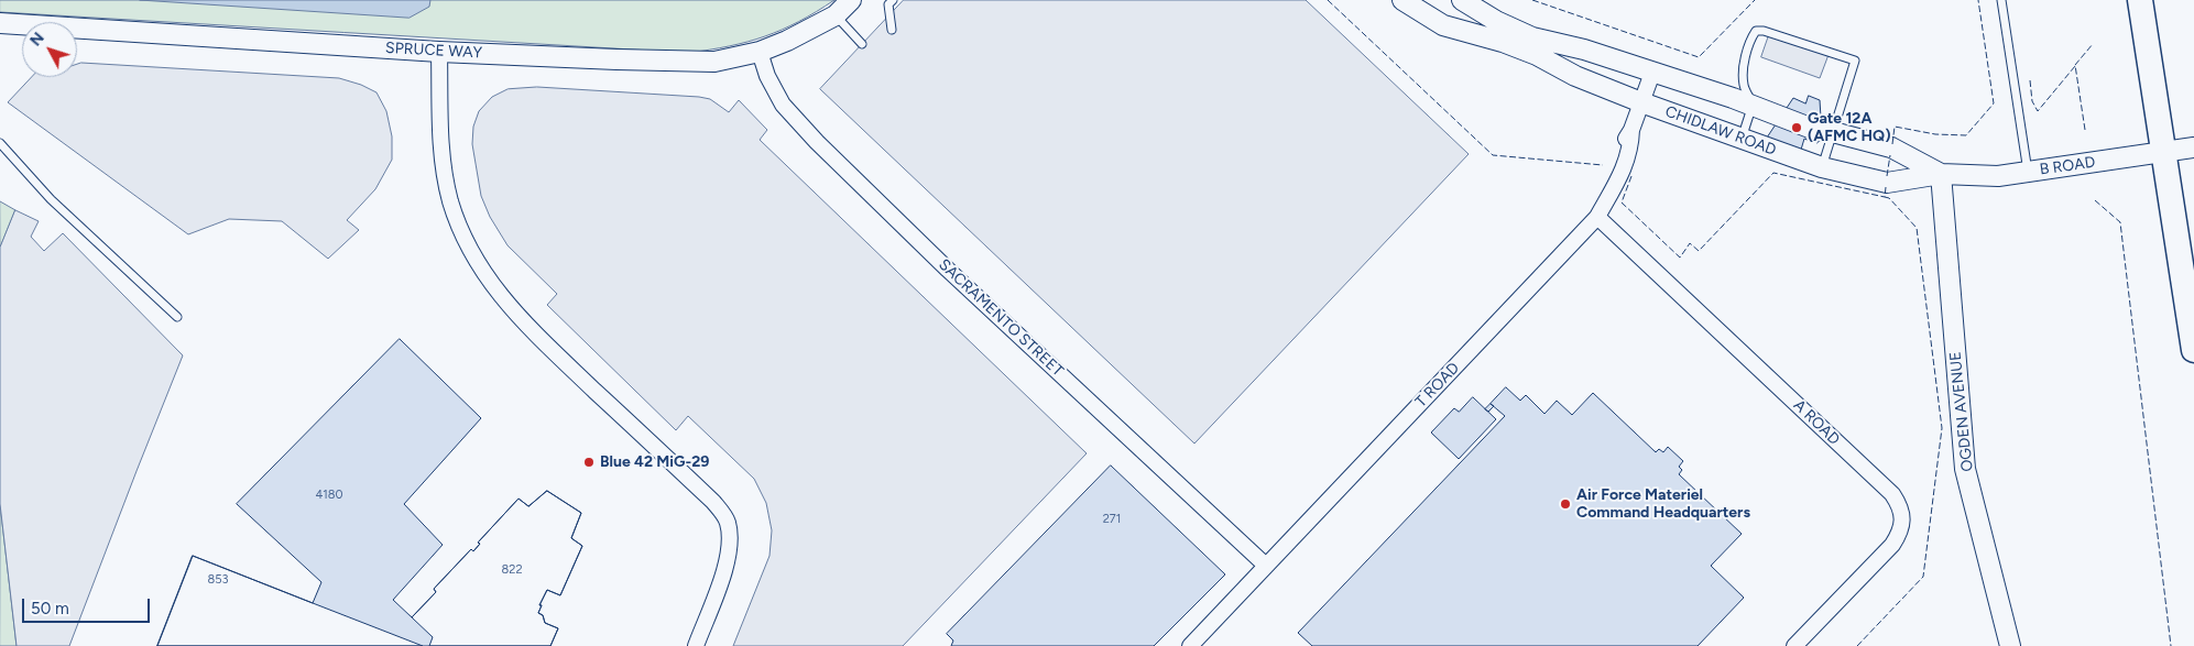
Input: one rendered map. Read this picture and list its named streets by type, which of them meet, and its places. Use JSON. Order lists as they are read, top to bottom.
{
  "streets": {
    "street": [
      "SPRUCE WAY",
      "CHIDLAW ROAD",
      "B ROAD",
      "SACRAMENTO STREET",
      "T ROAD",
      "OGDEN AVENUE",
      "A ROAD"
    ]
  },
  "crossings": [
    ["SPRUCE WAY", "SACRAMENTO STREET"],
    ["CHIDLAW ROAD", "B ROAD"],
    ["CHIDLAW ROAD", "T ROAD"],
    ["CHIDLAW ROAD", "OGDEN AVENUE"],
    ["B ROAD", "OGDEN AVENUE"],
    ["SACRAMENTO STREET", "T ROAD"],
    ["T ROAD", "A ROAD"]
  ],
  "places": ["Gate 12A (AFMC HQ)", "Blue 42 MiG-29", "Air Force Materiel Command Headquarters"],
  "house_numbers": [
    "4180",
    "271",
    "822",
    "853"
  ],
  "scale_bar": "50 m",
  "north": "top left"
}
